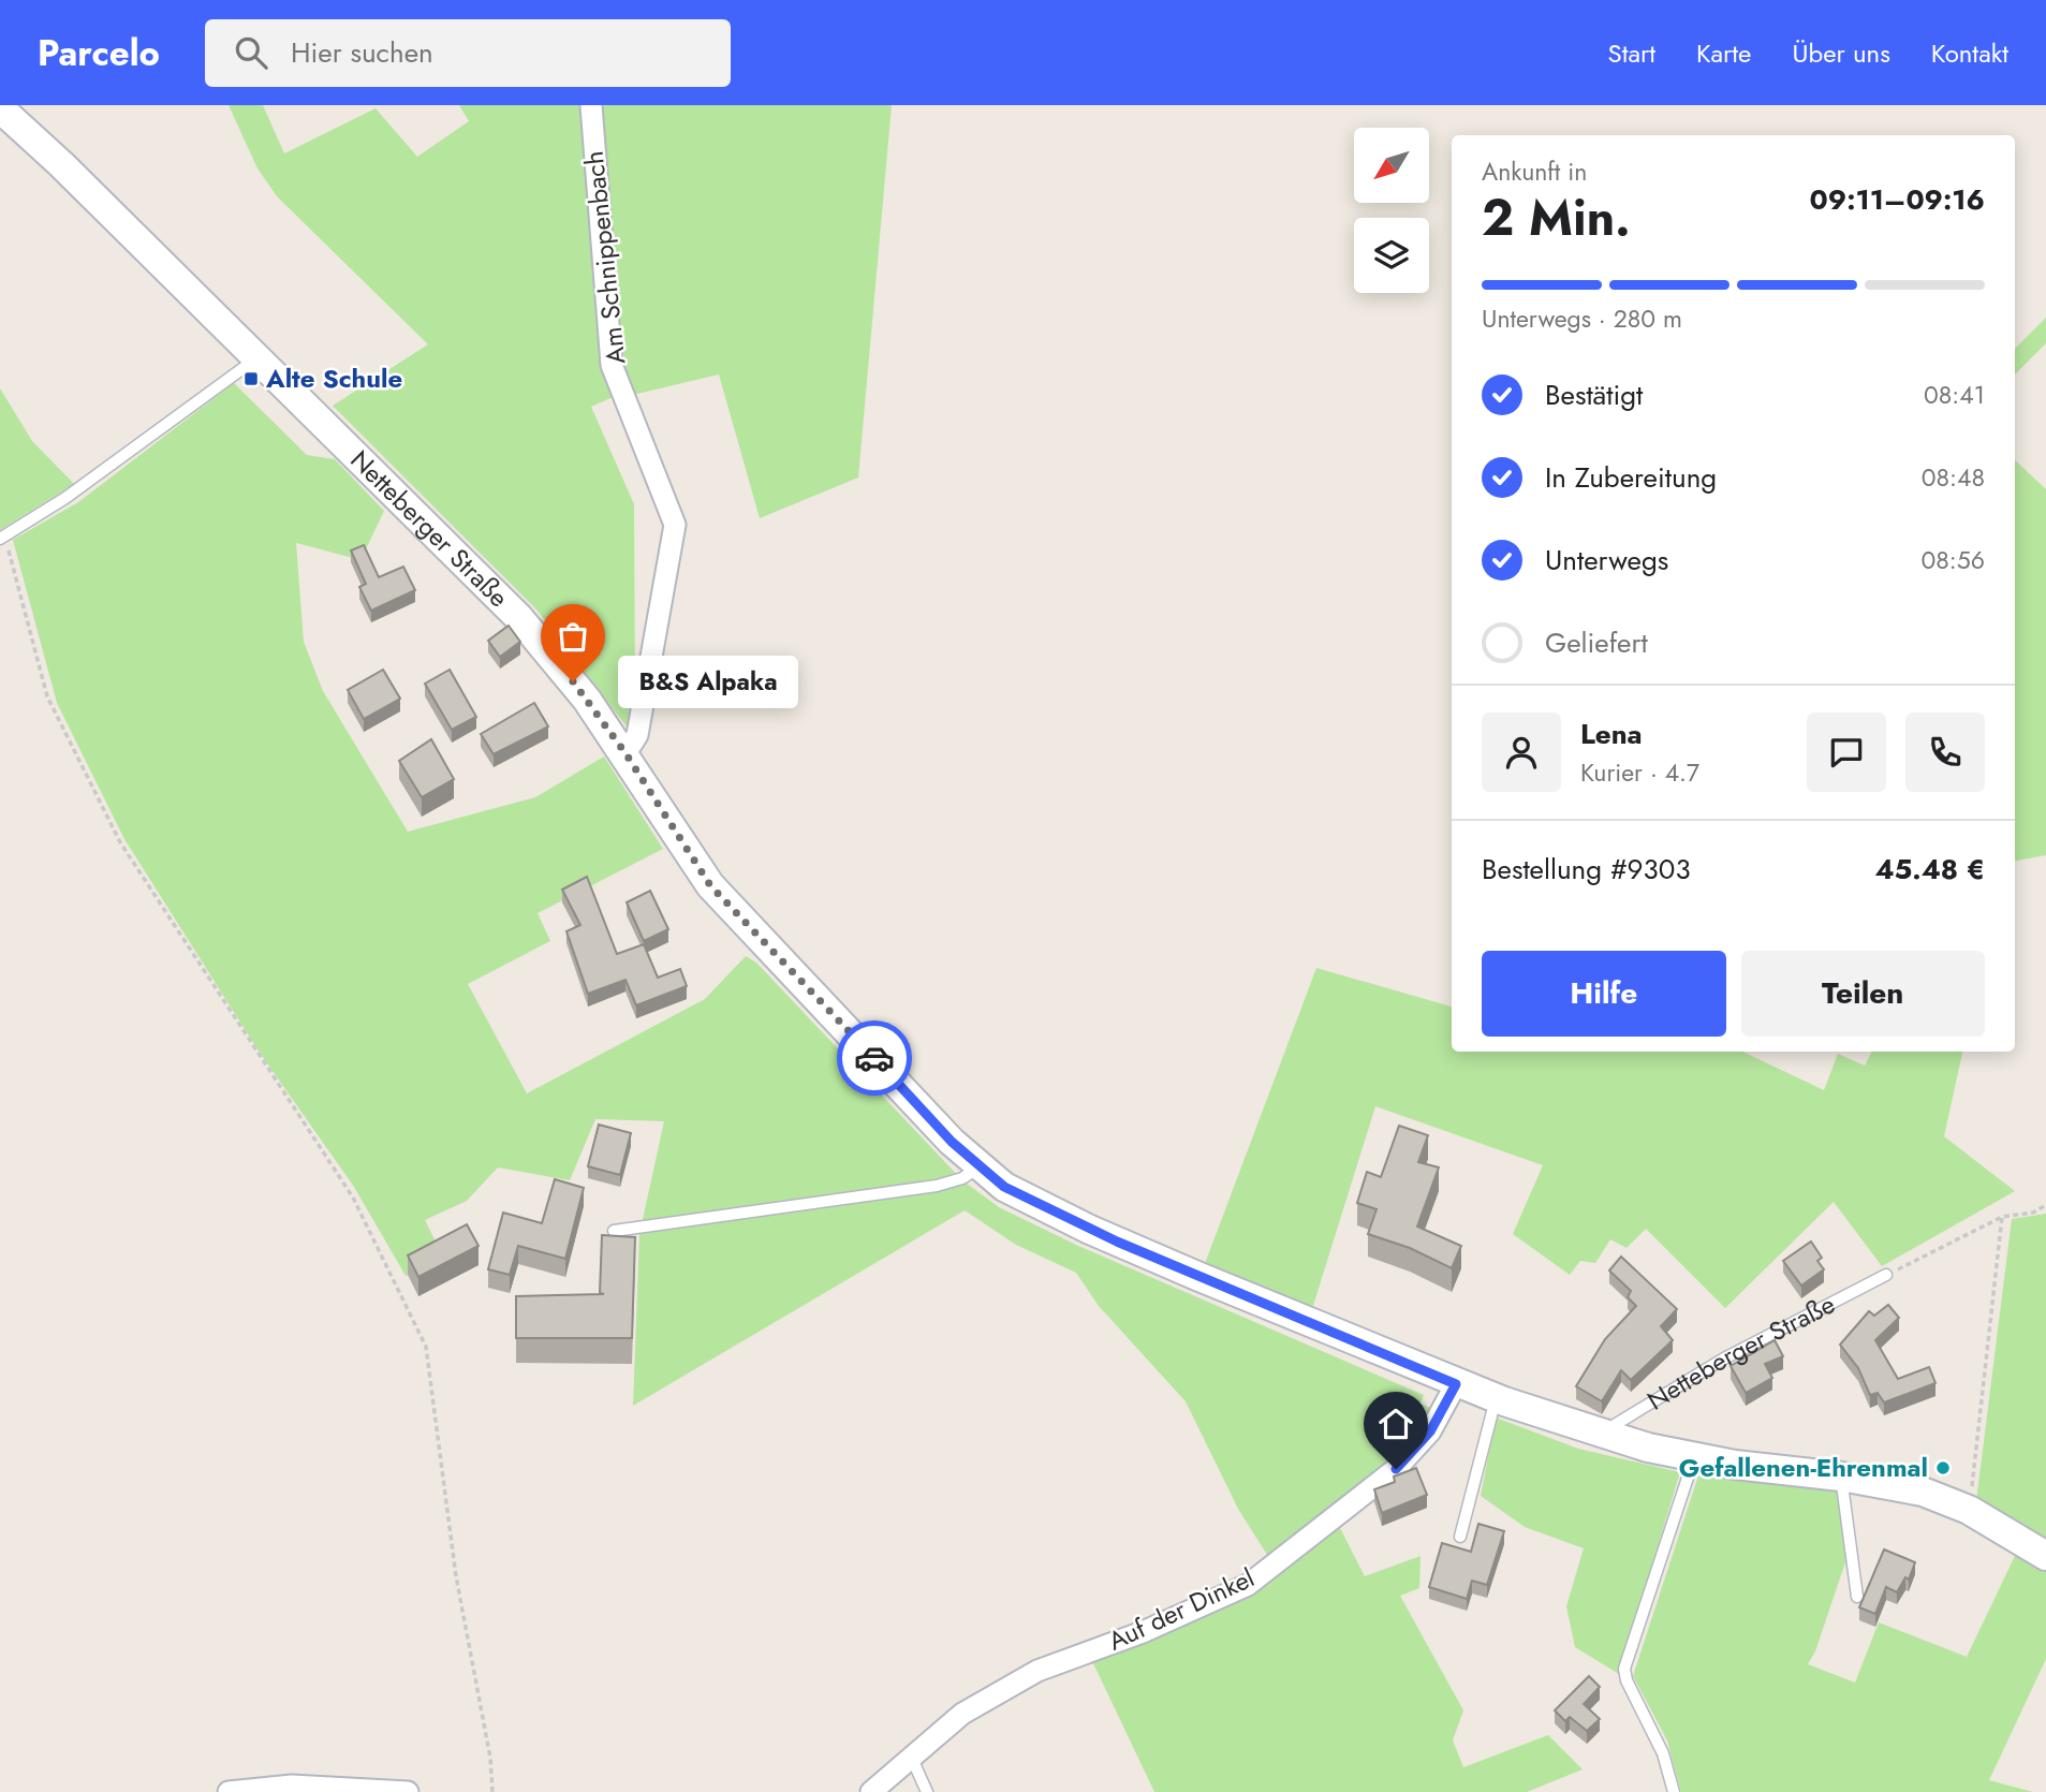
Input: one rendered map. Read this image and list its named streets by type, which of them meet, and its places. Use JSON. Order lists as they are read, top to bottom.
{
  "streets": {
    "street": ["Am Schnippenbach", "Netteberger Straße", "Auf der Dinkel"]
  },
  "crossings": [
    ["Am Schnippenbach", "Netteberger Straße"],
    ["Netteberger Straße", "Auf der Dinkel"]
  ],
  "places": {
    "transit": ["Alte Schule"],
    "other": ["B&S Alpaka", "Gefallenen-Ehrenmal"]
  },
  "north": "bottom left",
  "page": {
    "header": "Parcelo",
    "search": "Hier suchen",
    "nav": [
      "Start",
      "Karte",
      "Über uns",
      "Kontakt"
    ],
    "heading": ["2 Min.", "Ankunft in", "09:11–09:16"],
    "panel": [
      "Lena",
      "Kurier · 4.7",
      "Bestellung #9303",
      "45.48 €"
    ],
    "bar": "Unterwegs · 280 m",
    "list": [
      ["Bestätigt", "08:41"],
      ["In Zubereitung", "08:48"],
      ["Unterwegs", "08:56"],
      "Geliefert"
    ],
    "bubble": "B&S Alpaka",
    "buttons": ["Hilfe", "Teilen"]
  }
}
